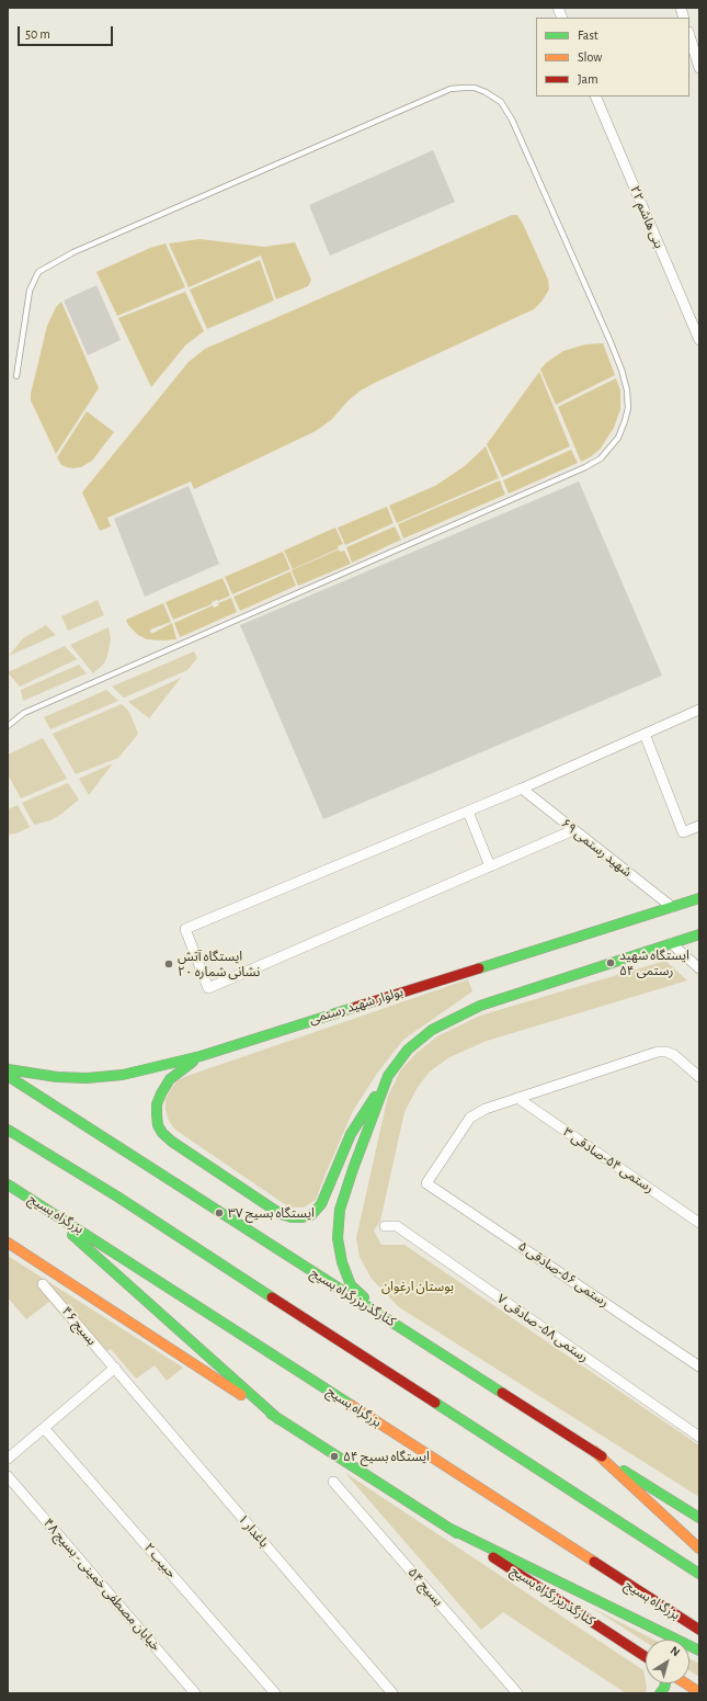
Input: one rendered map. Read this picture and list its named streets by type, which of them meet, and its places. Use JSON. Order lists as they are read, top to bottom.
{
  "streets": {
    "main road": ["بولوار شهید رستمی", "بزرگراه بسیج", "کنارگذربزرگراه بسیج"],
    "street": [
      "بنی هاشم ۲۲",
      "شهید رستمی ۶۹",
      "رستمی ۵۴-صادقی ۳",
      "رستمی ۵۶-صادقی ۵",
      "بسیج ۴۶",
      "رستمی ۵۸- صادقی ۷",
      "باغدار ۱",
      "حبیب ۲",
      "خیابان مصطفی خمینی - بسیج ۴۸",
      "بسیج ۵۴"
    ]
  },
  "crossings": [
    ["شهید رستمی ۶۹", "بولوار شهید رستمی"],
    ["رستمی ۵۴-صادقی ۳", "رستمی ۵۶-صادقی ۵"],
    ["بسیج ۴۶", "باغدار ۱"]
  ],
  "parks": ["بوستان ارغوان"],
  "places": [
    "ایستگاه شهید رستمی ۵۴",
    "ایستگاه آتش نشانی شماره ۲۰",
    "ایستگاه بسیج ۳۷",
    "ایستگاه بسیج ۵۴"
  ],
  "legend": ["Fast", "Slow", "Jam"],
  "scale_bar": "50 m",
  "north": "top right"
}
